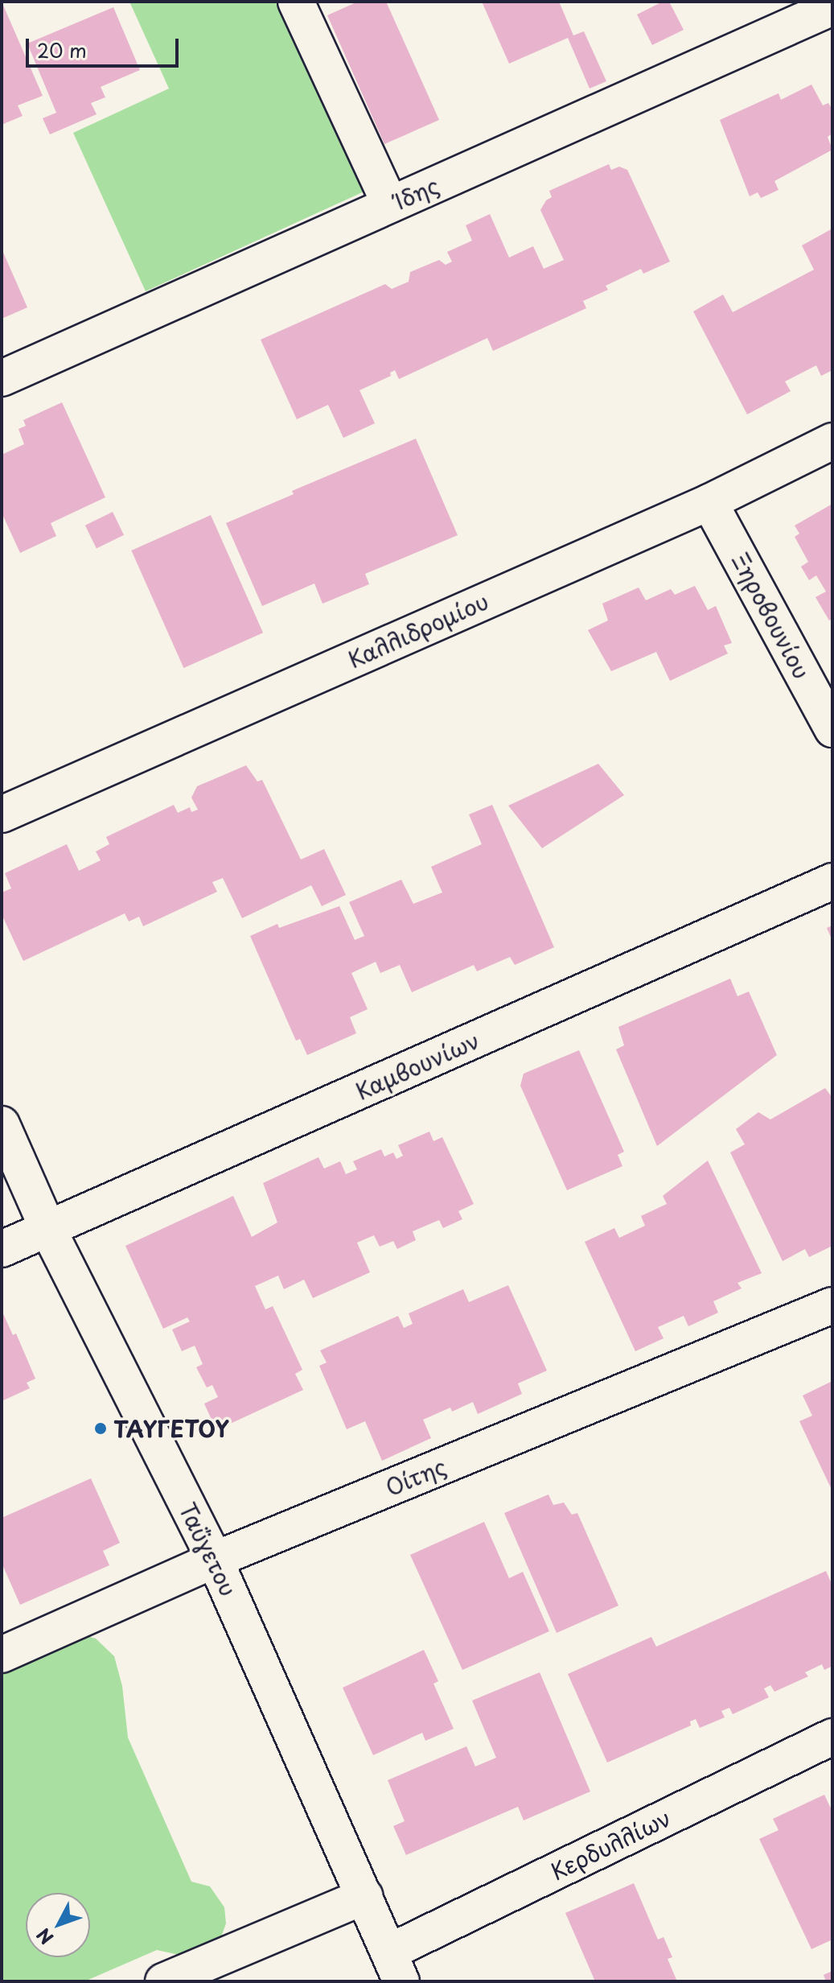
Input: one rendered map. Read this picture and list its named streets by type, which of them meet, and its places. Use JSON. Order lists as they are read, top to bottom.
{
  "streets": {
    "street": [
      "Ίδης",
      "Ξηροβουνίου",
      "Καλλιδρομίου",
      "Καμβουνίων",
      "Οίτης",
      "Ταΰγετου",
      "Κερδυλλίων"
    ]
  },
  "crossings": [
    ["Ξηροβουνίου", "Καλλιδρομίου"],
    ["Καμβουνίων", "Ταΰγετου"],
    ["Οίτης", "Ταΰγετου"],
    ["Ταΰγετου", "Κερδυλλίων"]
  ],
  "places": ["ΤΑΥΓΕΤΟΥ"],
  "scale_bar": "20 m",
  "north": "bottom left"
}
